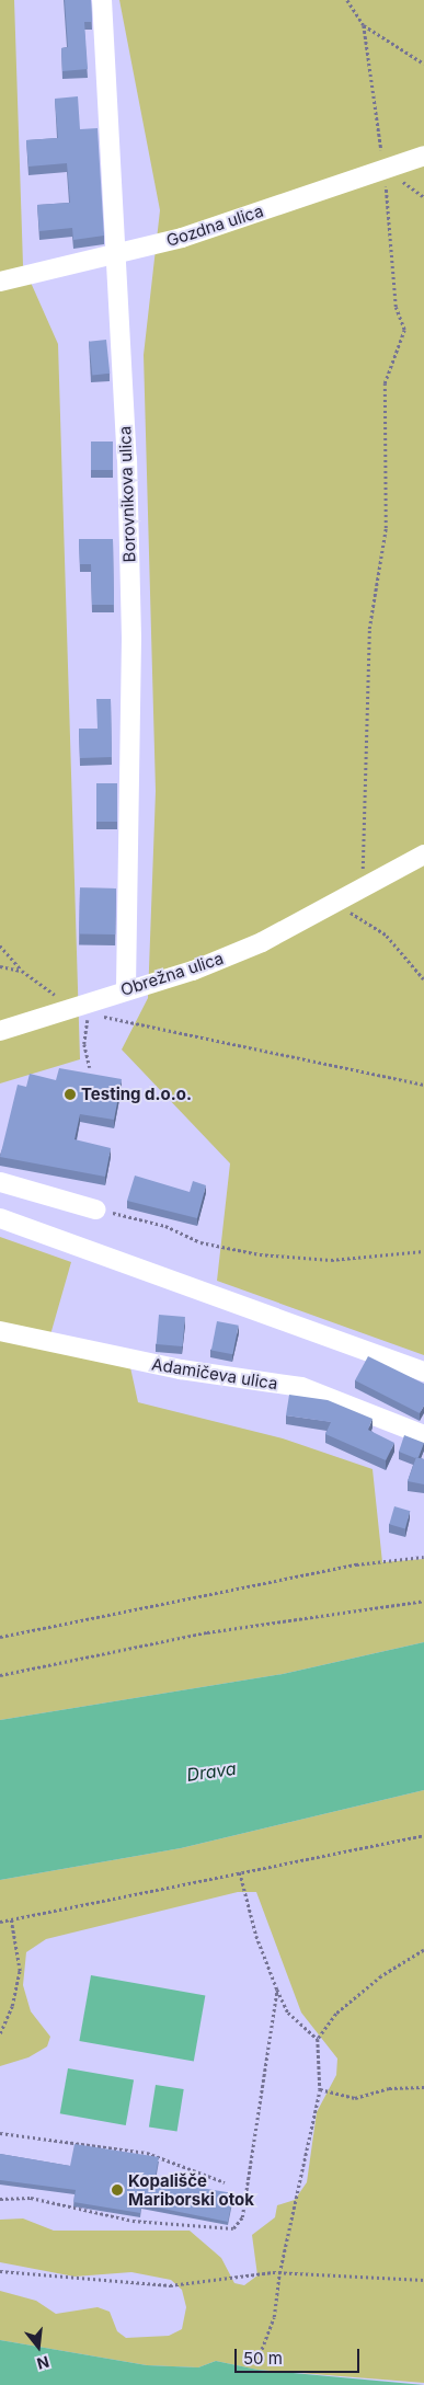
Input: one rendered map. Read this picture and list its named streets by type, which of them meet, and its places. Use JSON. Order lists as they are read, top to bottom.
{
  "streets": {
    "street": [
      "Gozdna ulica",
      "Borovnikova ulica",
      "Obrežna ulica",
      "Adamičeva ulica"
    ]
  },
  "crossings": [
    ["Gozdna ulica", "Borovnikova ulica"],
    ["Borovnikova ulica", "Obrežna ulica"]
  ],
  "water": ["Drava"],
  "places": ["Testing d.o.o.", "Kopališče Mariborski otok"],
  "scale_bar": "50 m",
  "north": "bottom"
}
